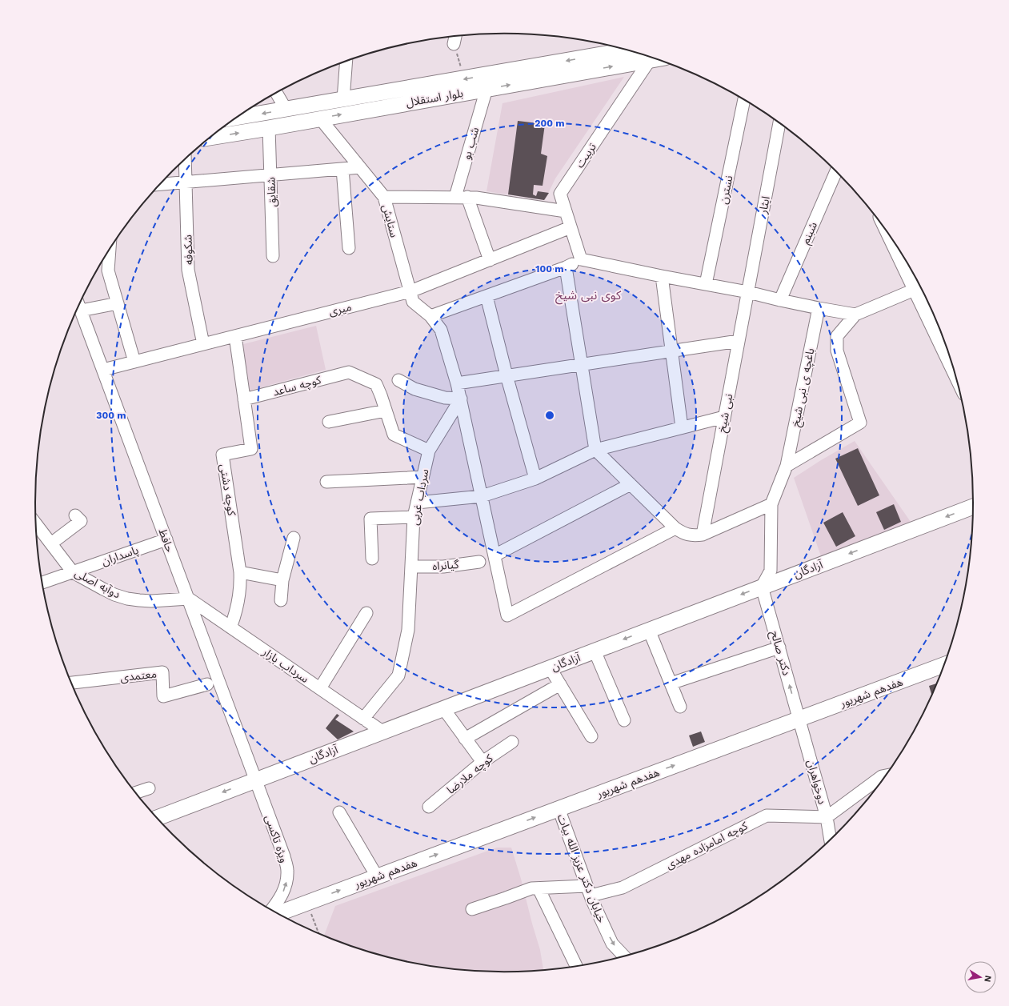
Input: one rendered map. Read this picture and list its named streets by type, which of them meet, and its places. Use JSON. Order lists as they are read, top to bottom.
{
  "streets": {
    "main road": ["بلوار استقلال", "آزادگان", "هفدهم شهریور"],
    "street": [
      "شب بو",
      "تربیت",
      "نسترن",
      "شقایق",
      "ایثار",
      "ستایش",
      "شبنم",
      "شکوفه",
      "میری",
      "کوچه ساعد",
      "باغچه ی نبی شیخ",
      "نبی شیخ",
      "کوچه دشتی",
      "سرداب غربی",
      "حافظ",
      "پاسداران",
      "گیانراه",
      "دوآبه اصلی",
      "دکتر صالح",
      "سرداب بازار",
      "معتمدی",
      "کوچه ملارضا",
      "دوخواهران",
      "ویژه تاکسی",
      "کوچه امامزاده مهدی",
      "خیابان دکتر عزیز الله بیات"
    ]
  },
  "crossings": [
    ["بلوار استقلال", "شب بو"],
    ["بلوار استقلال", "تربیت"],
    ["بلوار استقلال", "شقایق"],
    ["بلوار استقلال", "ستایش"],
    ["تربیت", "میری"],
    ["ایثار", "نبی شیخ"],
    ["ستایش", "میری"],
    ["شکوفه", "میری"],
    ["میری", "کوچه دشتی"],
    ["میری", "حافظ"],
    ["کوچه ساعد", "کوچه دشتی"],
    ["کوچه دشتی", "سرداب بازار"],
    ["سرداب غربی", "گیانراه"],
    ["سرداب غربی", "سرداب بازار"],
    ["حافظ", "پاسداران"],
    ["حافظ", "آزادگان"],
    ["حافظ", "دوآبه اصلی"],
    ["حافظ", "سرداب بازار"],
    ["حافظ", "ویژه تاکسی"],
    ["پاسداران", "دوآبه اصلی"],
    ["آزادگان", "دکتر صالح"],
    ["آزادگان", "سرداب بازار"],
    ["آزادگان", "ویژه تاکسی"],
    ["دوآبه اصلی", "سرداب بازار"],
    ["دکتر صالح", "هفدهم شهریور"],
    ["دکتر صالح", "دوخواهران"],
    ["هفدهم شهریور", "دوخواهران"],
    ["هفدهم شهریور", "خیابان دکتر عزیز الله بیات"],
    ["دوخواهران", "کوچه امامزاده مهدی"],
    ["کوچه امامزاده مهدی", "خیابان دکتر عزیز الله بیات"]
  ],
  "one_way": ["آزادگان", "دکتر صالح", "هفدهم شهریور"],
  "districts": ["کوی نبی شیخ"],
  "north": "right",
  "rings": ["200 m", "100 m", "300 m"]
}
